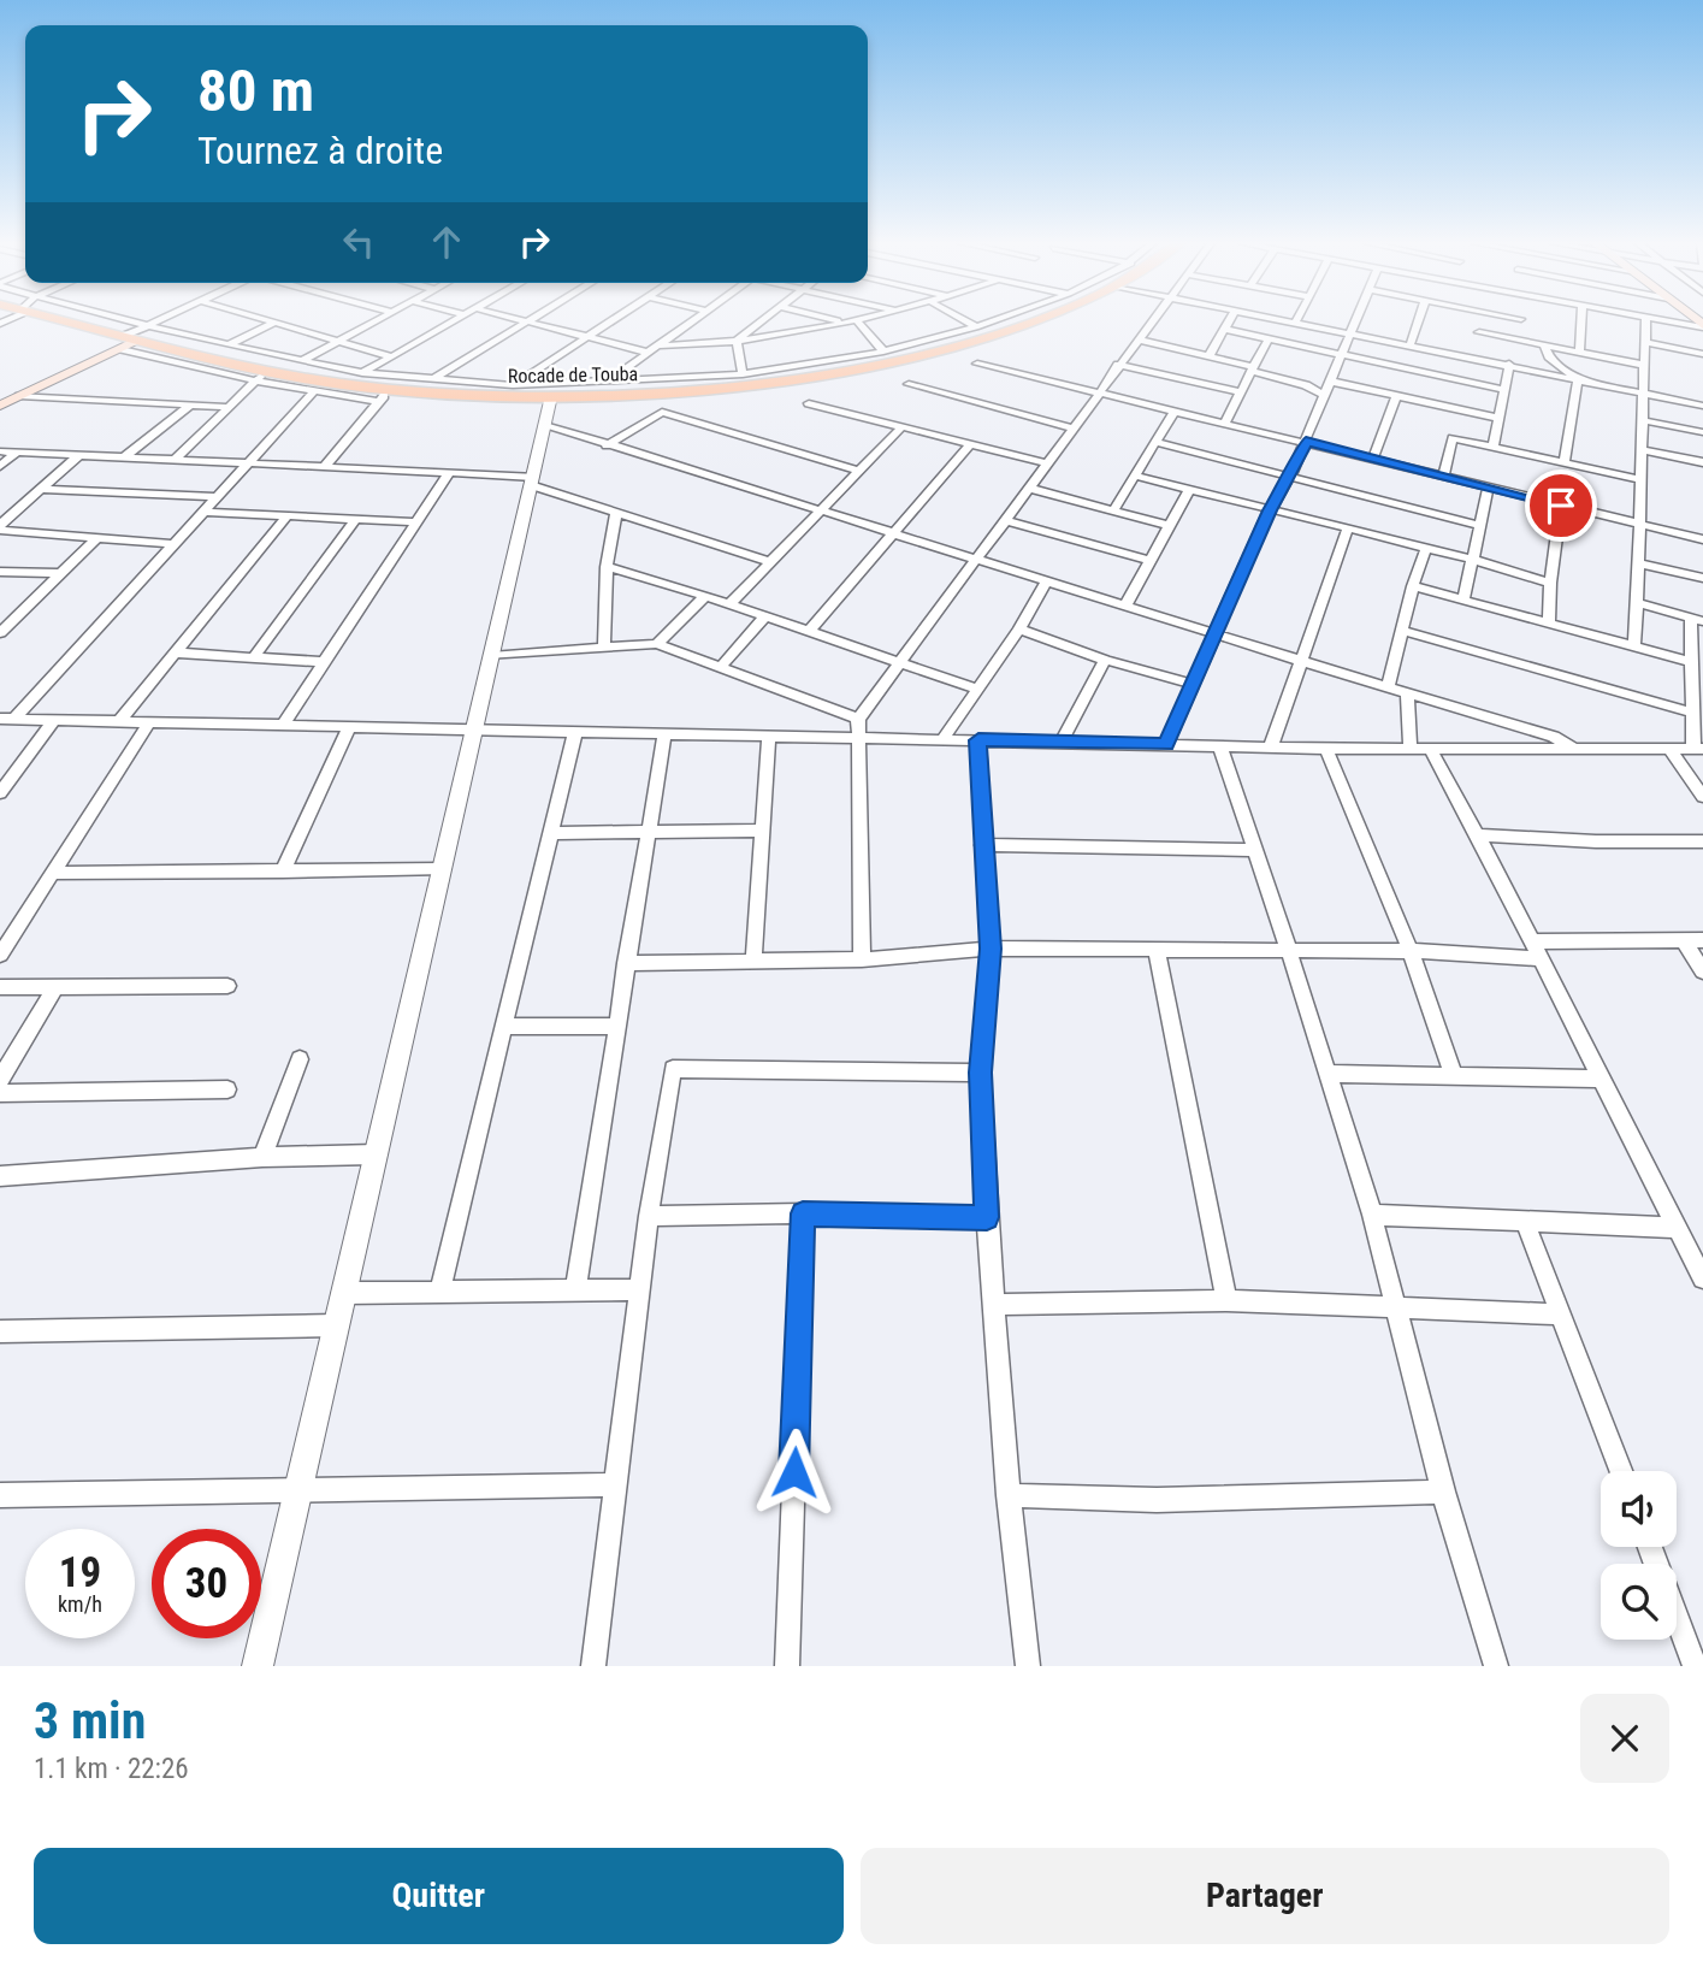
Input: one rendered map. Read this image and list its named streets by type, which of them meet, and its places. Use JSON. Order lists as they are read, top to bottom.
{
  "streets": {
    "main road": ["Rocade de Touba"]
  },
  "page": {
    "turn": ["80 m", "Tournez à droite"],
    "speed": "19 km/h",
    "limit": "30",
    "heading": ["3 min", "1.1 km · 22:26"],
    "buttons": ["Quitter", "Partager"]
  }
}
